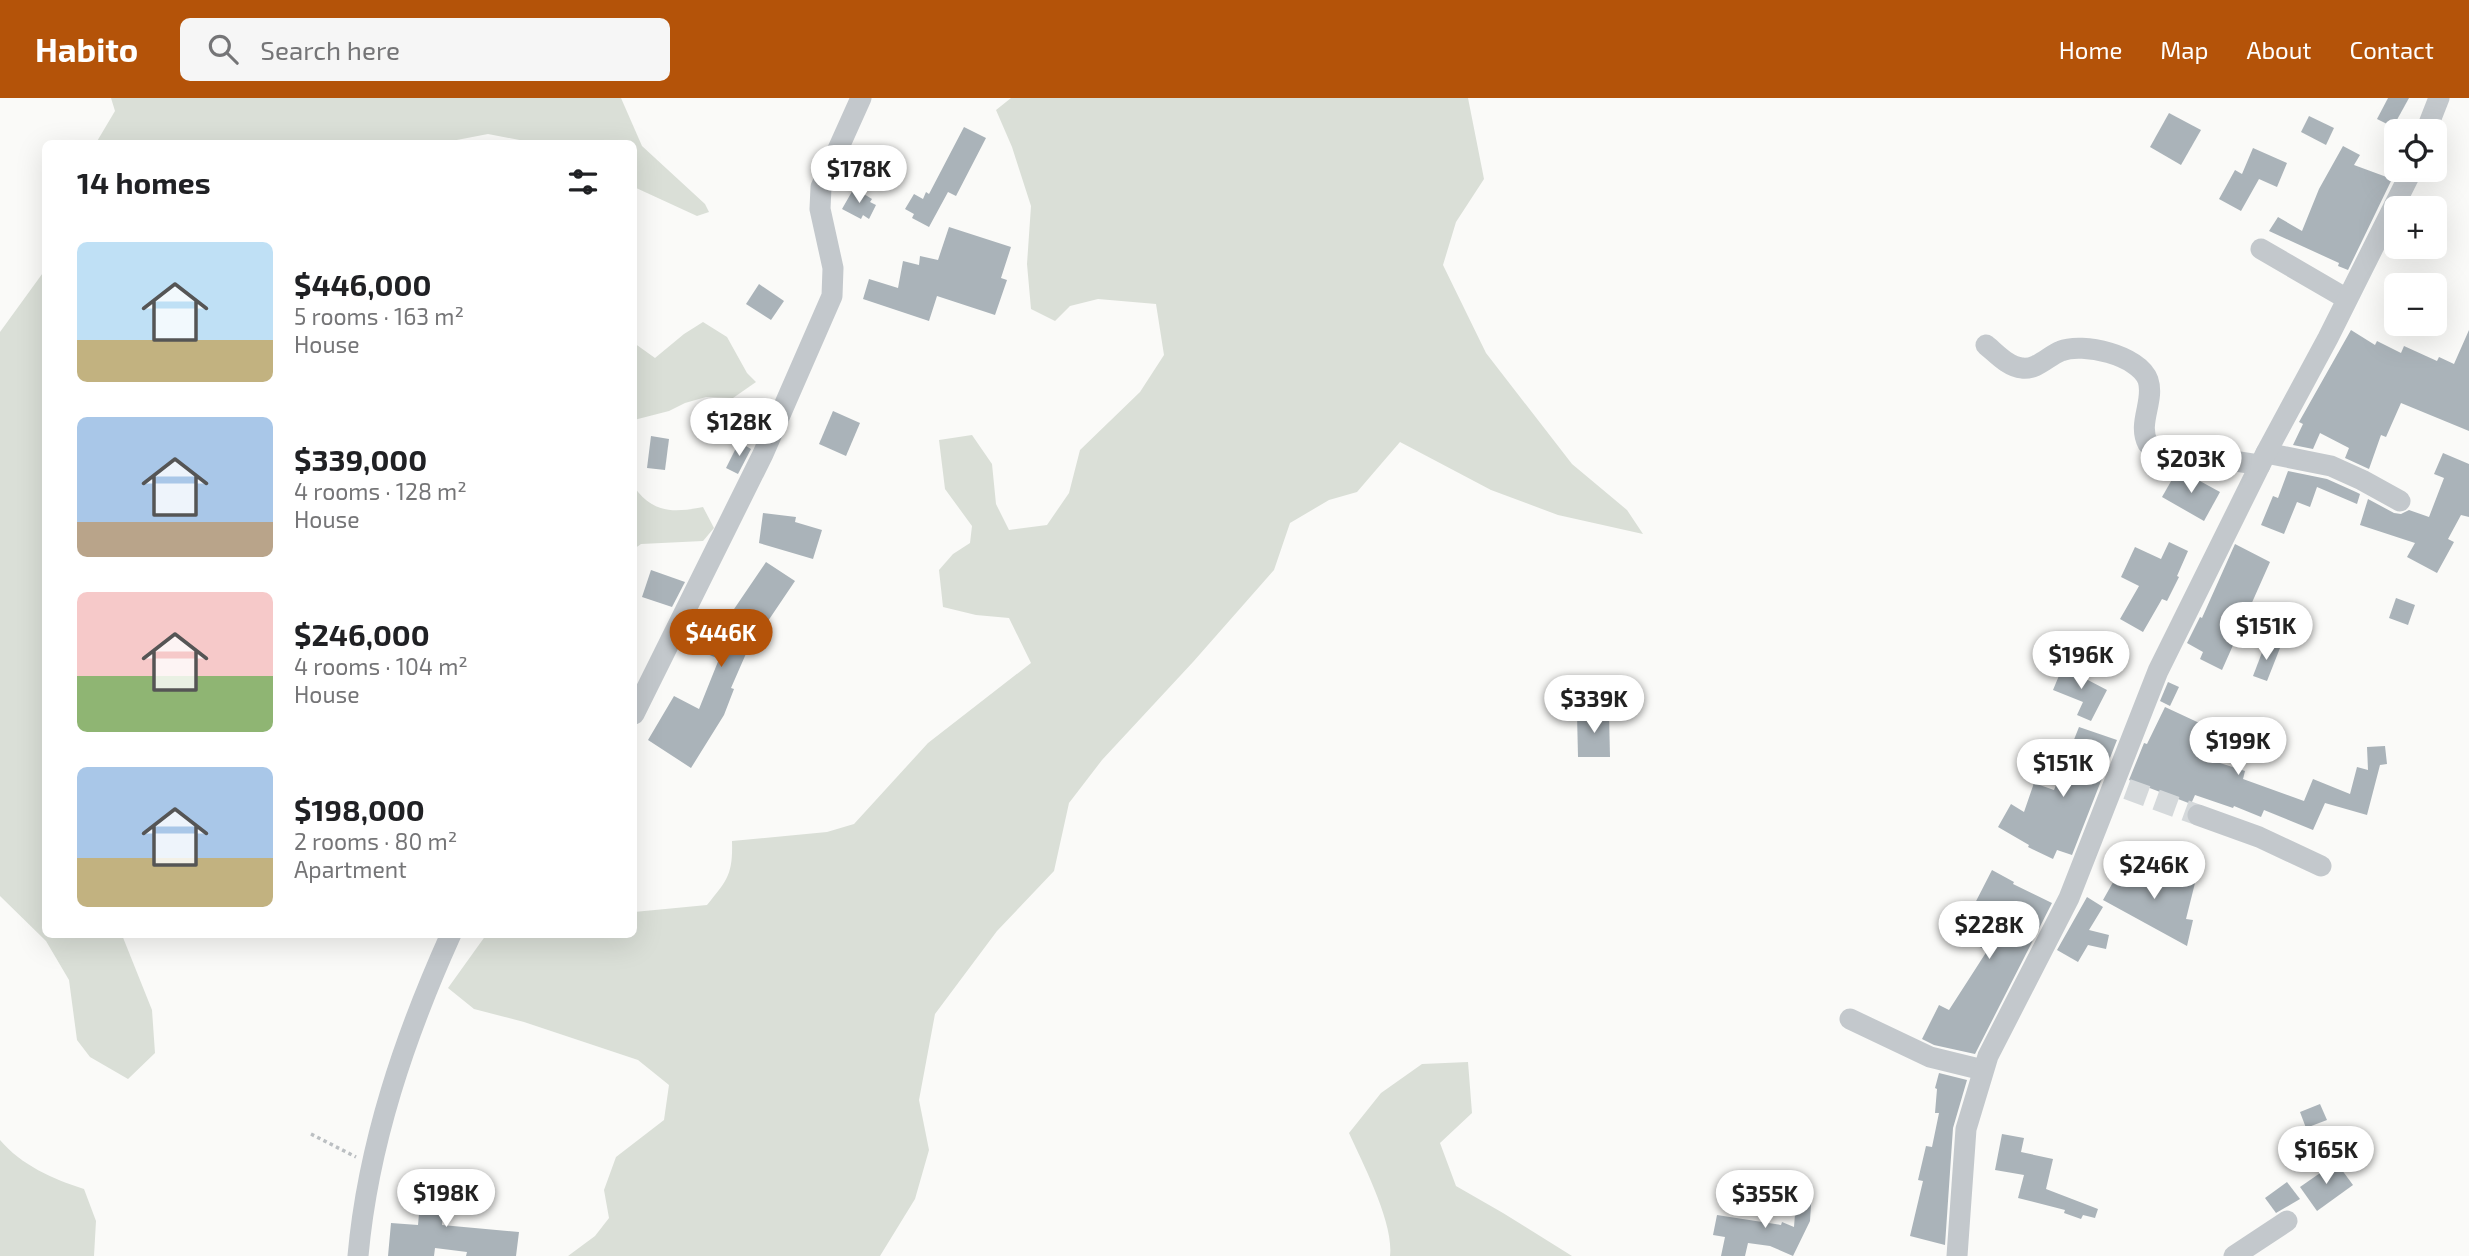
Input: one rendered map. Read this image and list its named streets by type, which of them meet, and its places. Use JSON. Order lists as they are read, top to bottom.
{
  "page": {
    "header": "Habito",
    "search": "Search here",
    "nav": [
      "Home",
      "Map",
      "About",
      "Contact"
    ],
    "map_buttons": ["+", "−"],
    "heading": "14 homes",
    "price": [
      "$178K",
      "$128K",
      "$203K",
      "$151K",
      "$446K",
      "$196K",
      "$339K",
      "$199K",
      "$151K",
      "$246K",
      "$228K",
      "$165K",
      "$198K",
      "$355K"
    ],
    "list": [
      {
        "name": "$446,000",
        "note": "5 rooms · 163 m² · House"
      },
      {
        "name": "$339,000",
        "note": "4 rooms · 128 m² · House"
      },
      {
        "name": "$246,000",
        "note": "4 rooms · 104 m² · House"
      },
      {
        "name": "$198,000",
        "note": "2 rooms · 80 m² · Apartment"
      }
    ]
  }
}
